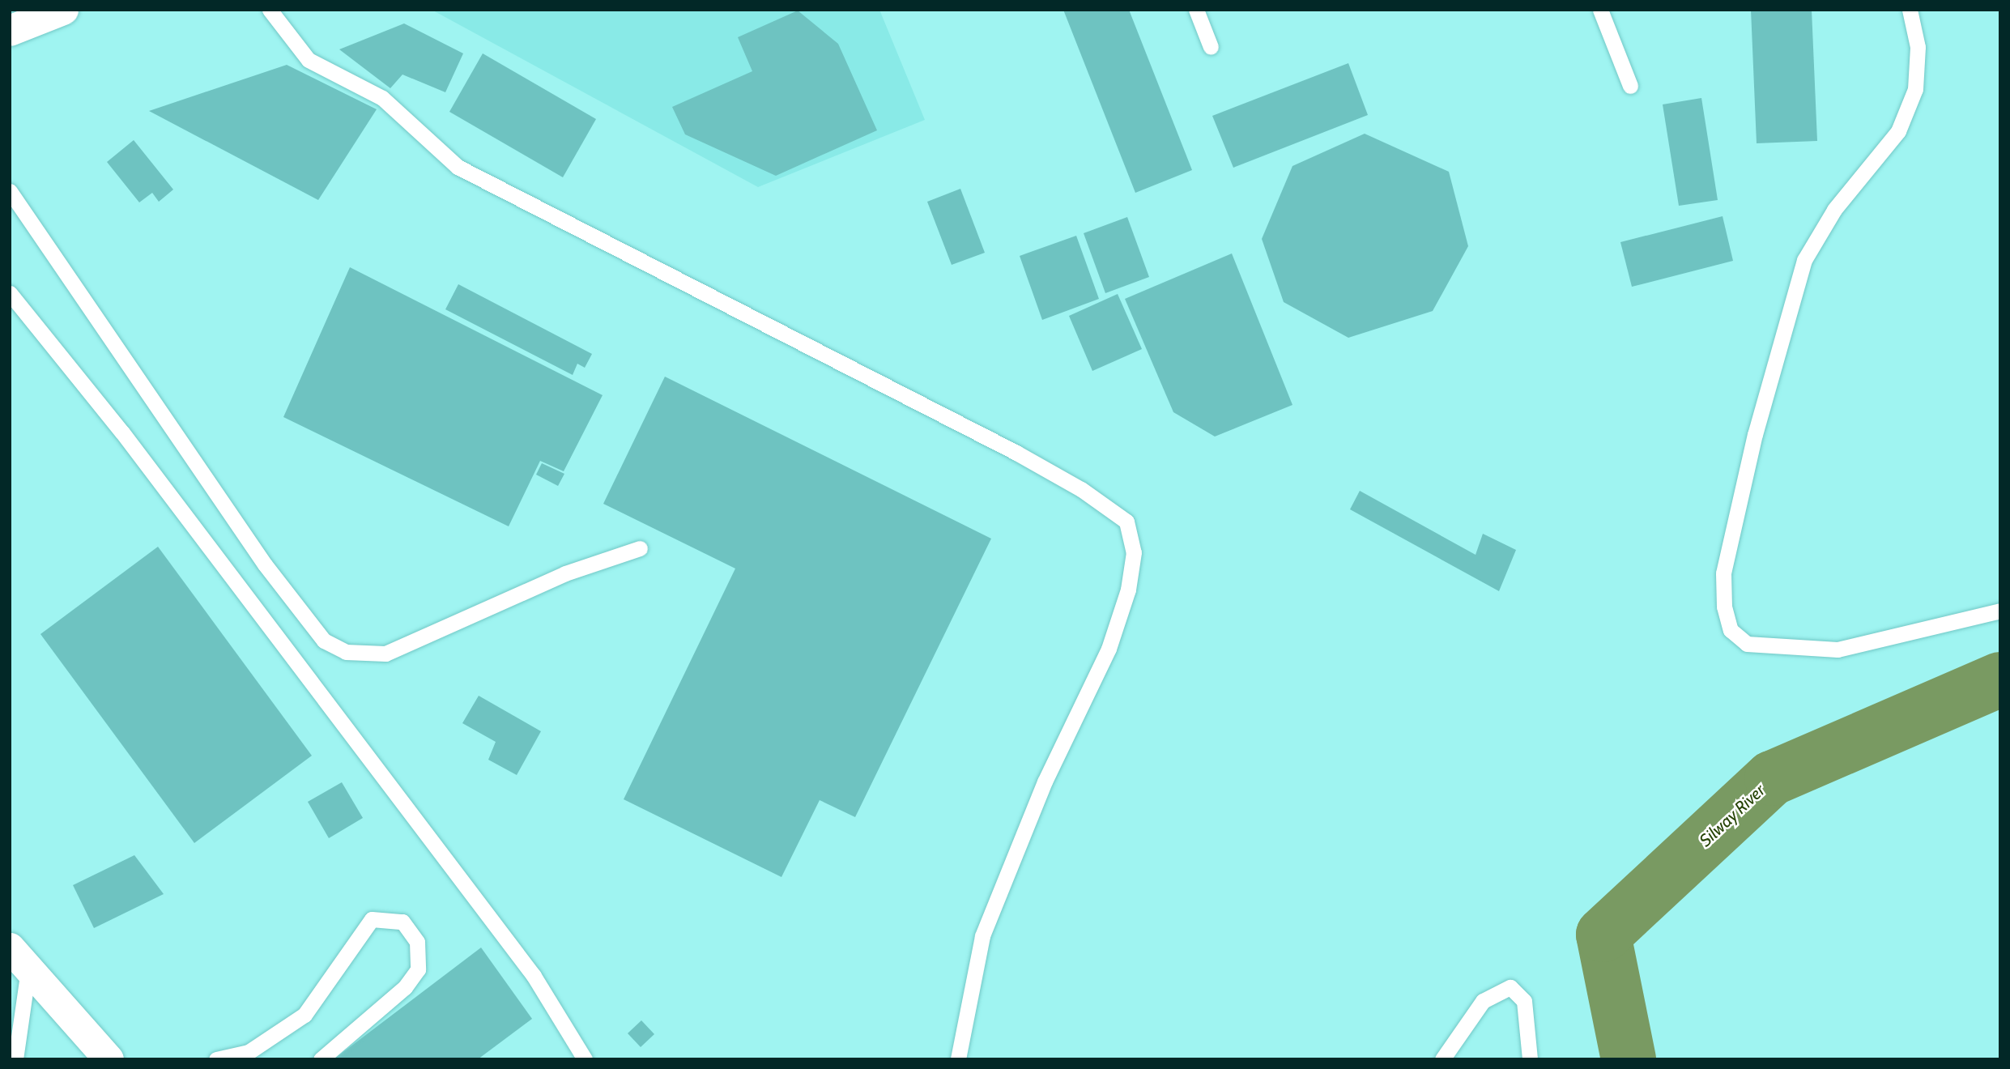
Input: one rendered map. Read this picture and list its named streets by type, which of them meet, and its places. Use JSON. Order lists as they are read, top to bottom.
{
  "water": ["Silway River"]
}
